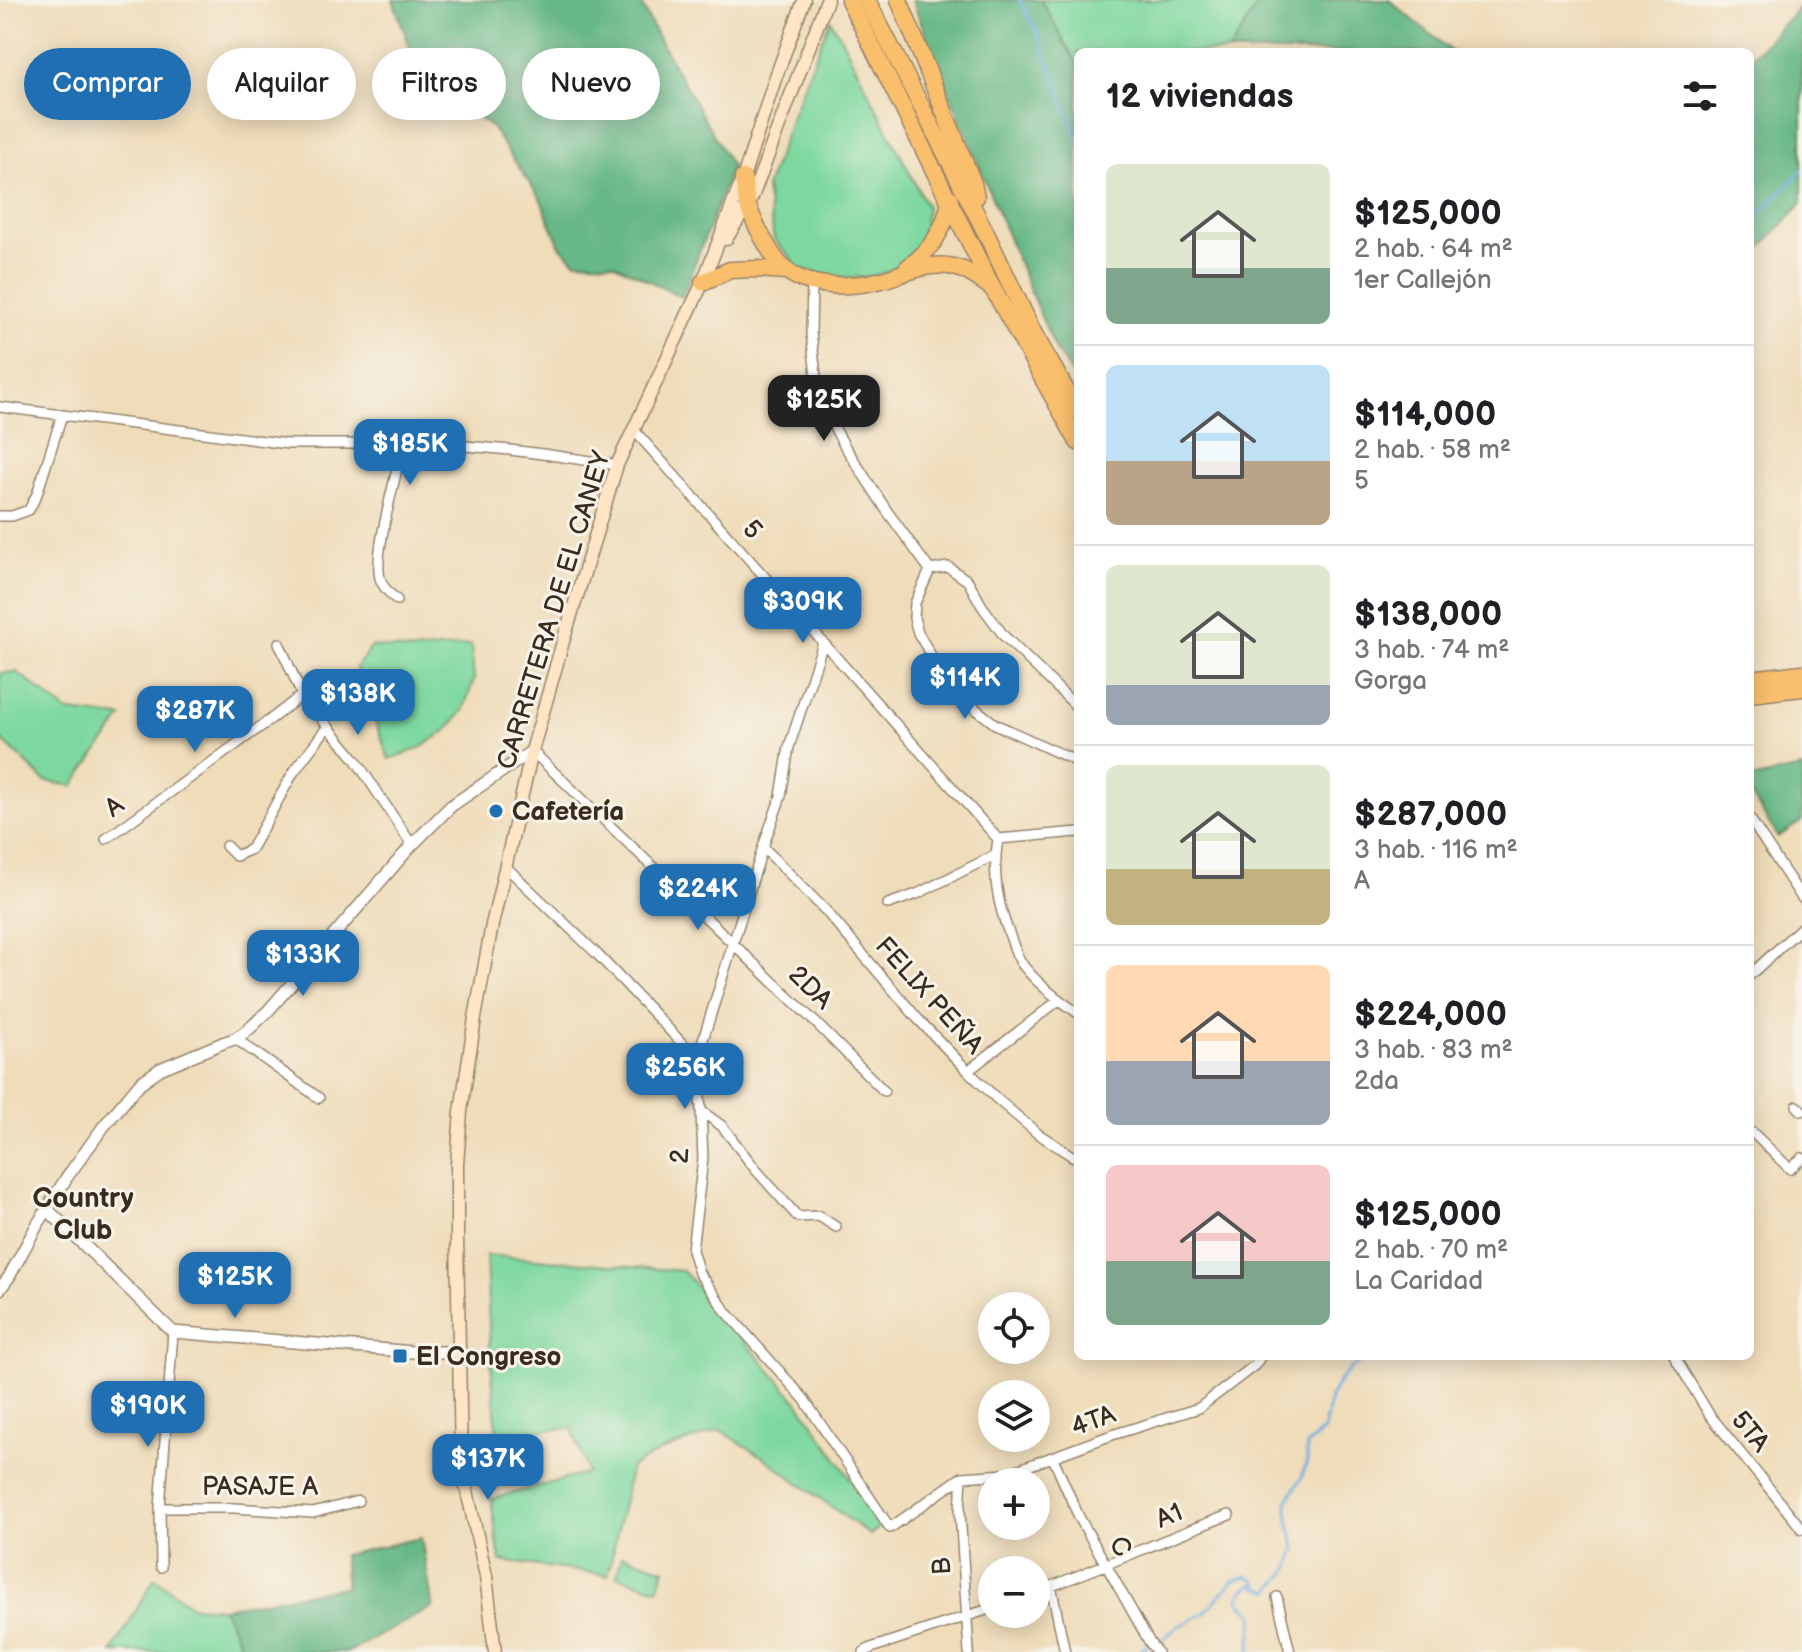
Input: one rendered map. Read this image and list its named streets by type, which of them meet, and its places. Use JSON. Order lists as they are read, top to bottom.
{
  "streets": {
    "main road": ["CARRETERA DE EL CANEY"],
    "street": [
      "5",
      "A",
      "2DA",
      "FELIX PEÑA",
      "2",
      "4TA",
      "5TA",
      "PASAJE A",
      "A1",
      "C",
      "B"
    ]
  },
  "crossings": [
    ["5", "CARRETERA DE EL CANEY"],
    ["5", "2"],
    ["CARRETERA DE EL CANEY", "2DA"],
    ["2DA", "2"],
    ["FELIX PEÑA", "2"],
    ["2", "4TA"],
    ["2", "B"],
    ["4TA", "C"],
    ["4TA", "B"],
    ["A1", "C"]
  ],
  "districts": ["Country Club"],
  "places": {
    "other": ["Cafetería"],
    "transit": ["El Congreso"]
  },
  "page": {
    "chip": [
      "Comprar",
      "Alquilar",
      "Filtros",
      "Nuevo"
    ],
    "heading": "12 viviendas",
    "list": [
      {
        "name": "$125,000",
        "note": "2 hab. · 64 m² · 1er Callejón"
      },
      {
        "name": "$114,000",
        "note": "2 hab. · 58 m² · 5"
      },
      {
        "name": "$138,000",
        "note": "3 hab. · 74 m² · Gorga"
      },
      {
        "name": "$287,000",
        "note": "3 hab. · 116 m² · A"
      },
      {
        "name": "$224,000",
        "note": "3 hab. · 83 m² · 2da"
      },
      {
        "name": "$125,000",
        "note": "2 hab. · 70 m² · La Caridad"
      }
    ],
    "price": [
      "$125K",
      "$185K",
      "$309K",
      "$114K",
      "$138K",
      "$287K",
      "$224K",
      "$133K",
      "$256K",
      "$125K",
      "$190K",
      "$137K"
    ],
    "map_buttons": ["+", "−"]
  }
}
